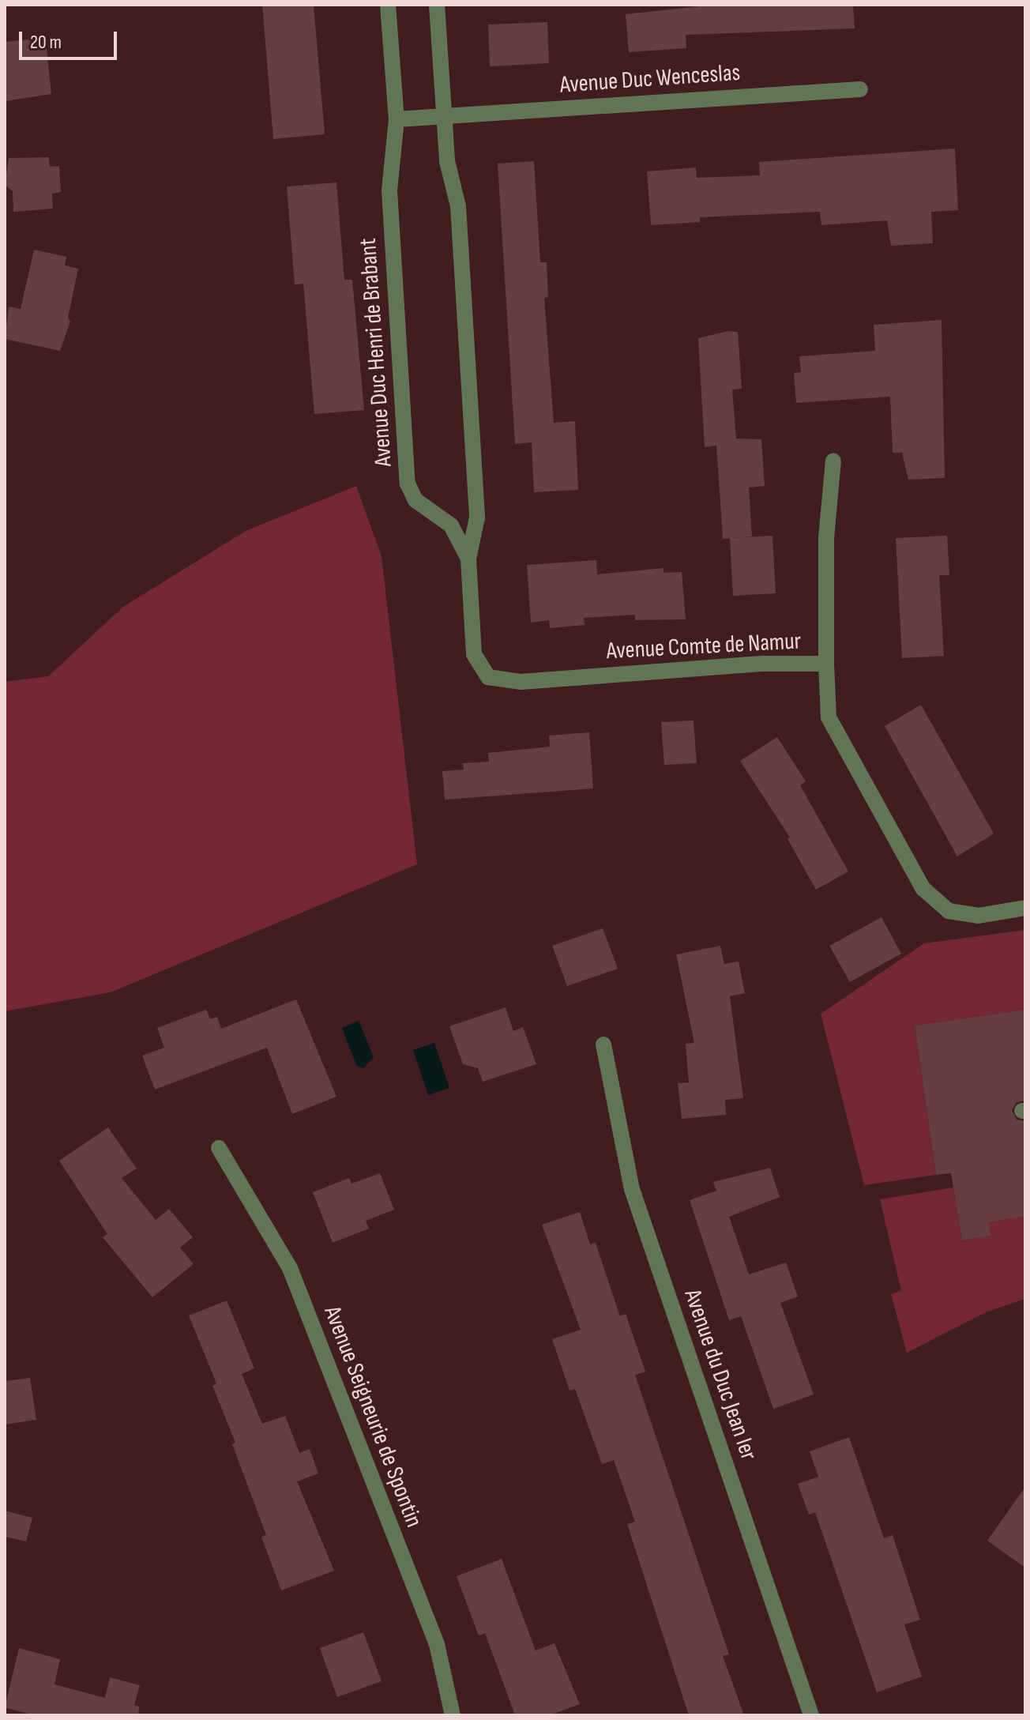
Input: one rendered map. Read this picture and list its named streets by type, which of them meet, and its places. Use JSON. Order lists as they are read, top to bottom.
{
  "streets": {
    "street": [
      "Avenue Duc Wenceslas",
      "Avenue Duc Henri de Brabant",
      "Avenue Comte de Namur",
      "Avenue du Duc Jean Ier",
      "Avenue Seigneurie de Spontin"
    ]
  },
  "crossings": [
    ["Avenue Duc Wenceslas", "Avenue Duc Henri de Brabant"],
    ["Avenue Duc Henri de Brabant", "Avenue Comte de Namur"]
  ],
  "scale_bar": "20 m"
}
